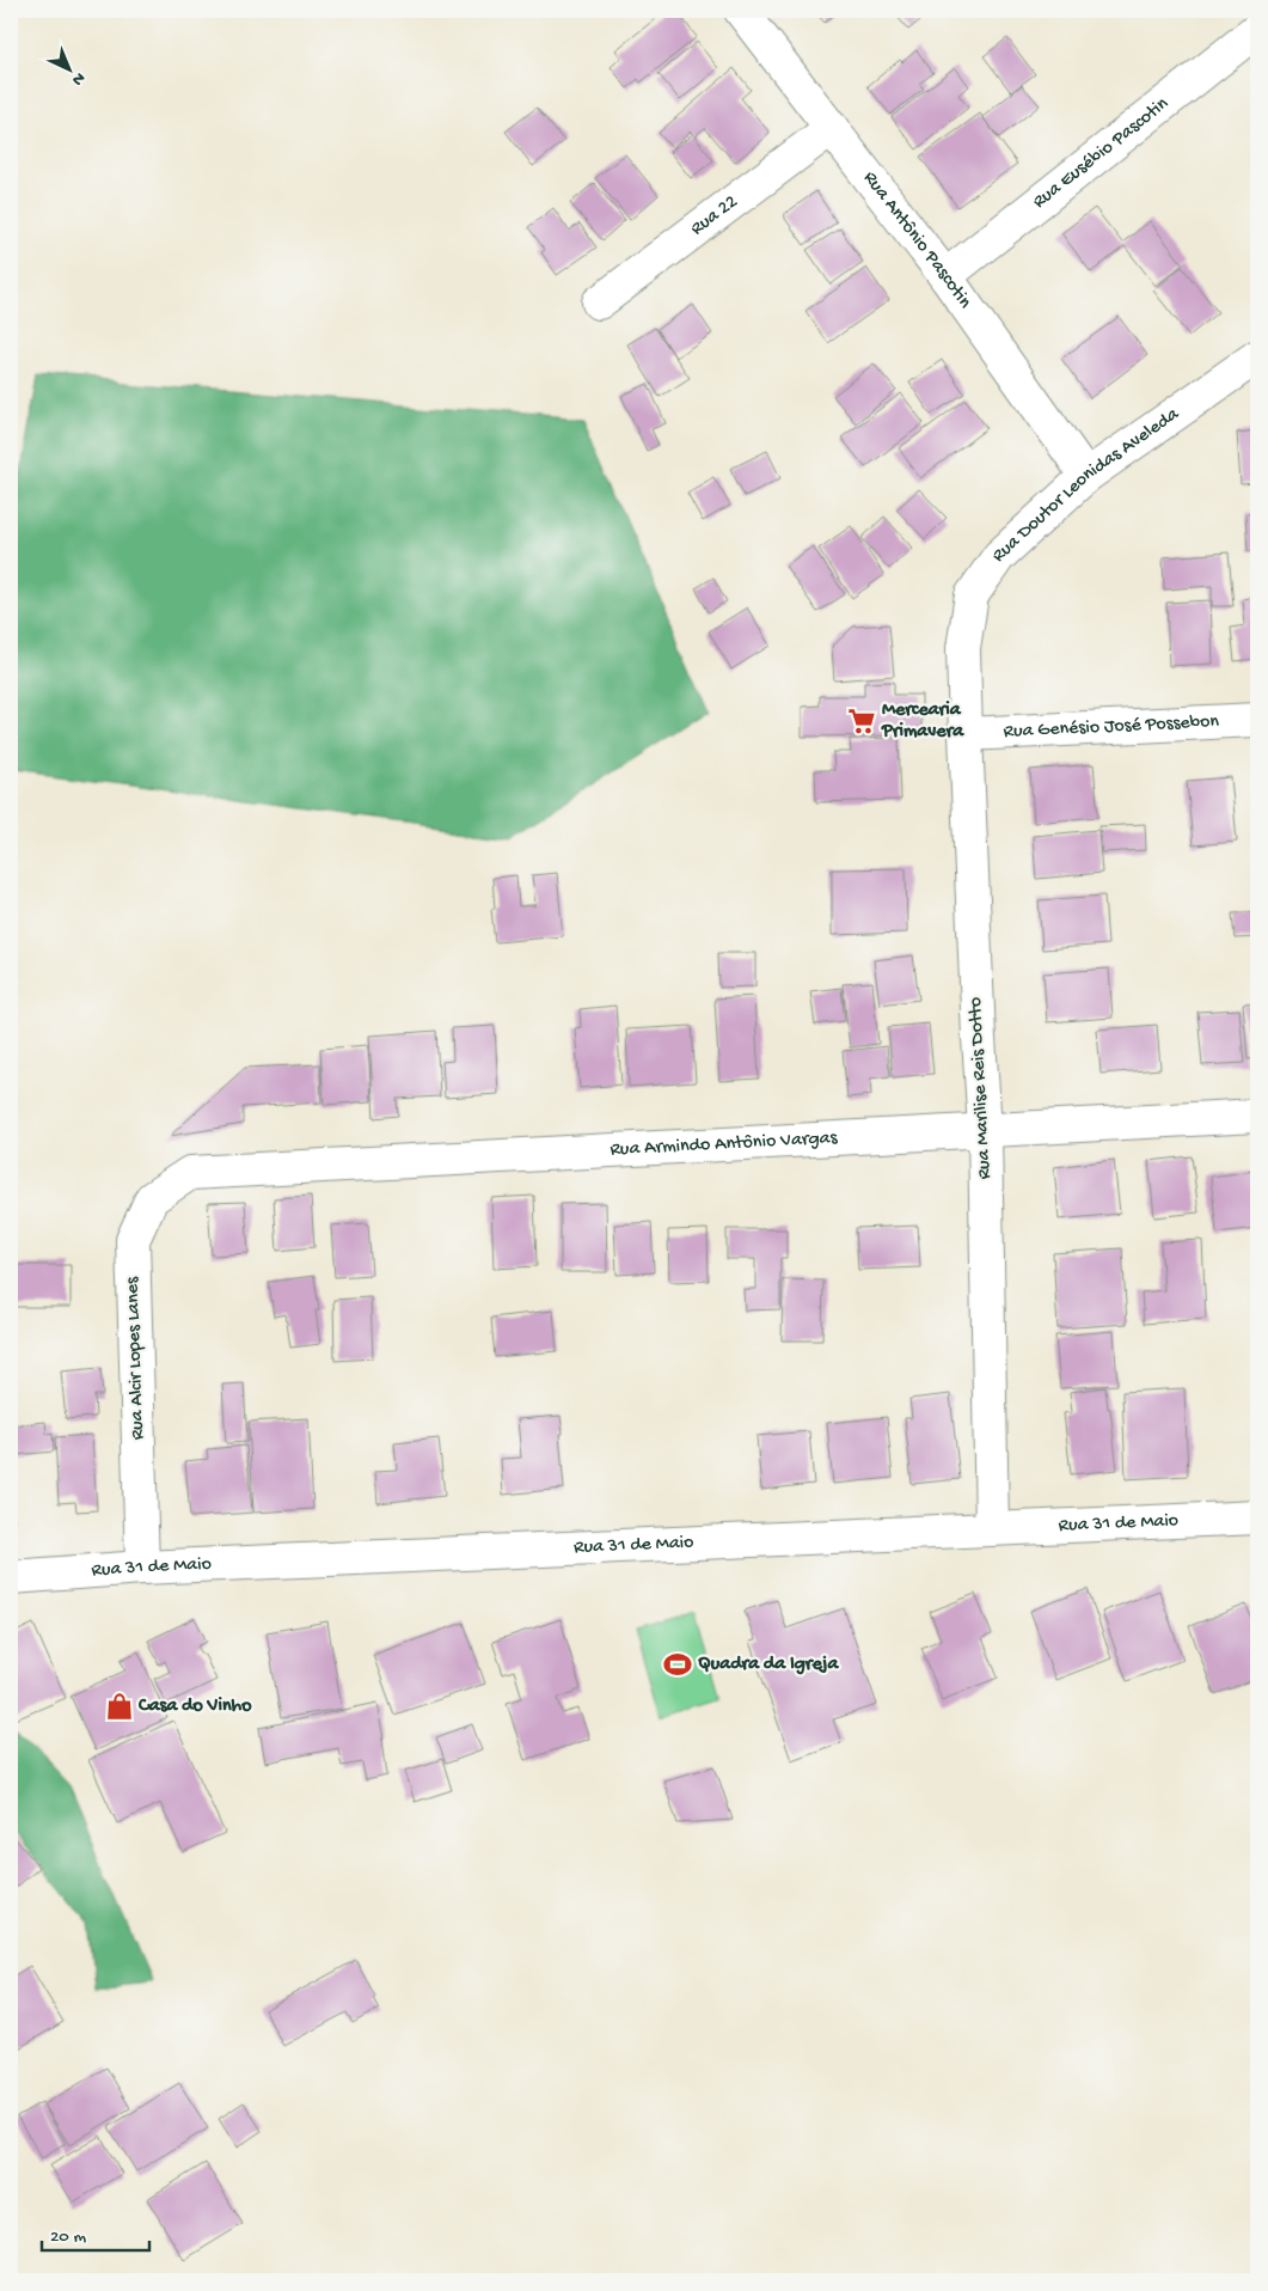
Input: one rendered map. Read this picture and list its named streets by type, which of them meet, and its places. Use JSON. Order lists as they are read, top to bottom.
{
  "streets": {
    "street": [
      "Rua Eusébio Pascotin",
      "Rua 22",
      "Rua Antônio Pascotin",
      "Rua Doutor Leonidas Aveleda",
      "Rua Genésio José Possebon",
      "Rua Marilise Reis Dotto",
      "Rua Armindo Antônio Vargas",
      "Rua Alcir Lopes Lanes",
      "Rua 31 de Maio"
    ]
  },
  "crossings": [
    ["Rua Eusébio Pascotin", "Rua Antônio Pascotin"],
    ["Rua 22", "Rua Antônio Pascotin"],
    ["Rua Antônio Pascotin", "Rua Doutor Leonidas Aveleda"],
    ["Rua Doutor Leonidas Aveleda", "Rua Marilise Reis Dotto"],
    ["Rua Genésio José Possebon", "Rua Marilise Reis Dotto"],
    ["Rua Marilise Reis Dotto", "Rua Armindo Antônio Vargas"],
    ["Rua Marilise Reis Dotto", "Rua 31 de Maio"],
    ["Rua Armindo Antônio Vargas", "Rua Alcir Lopes Lanes"],
    ["Rua Alcir Lopes Lanes", "Rua 31 de Maio"]
  ],
  "places": {
    "supermarket": ["Mercearia Primavera"],
    "sports": ["Quadra da Igreja"],
    "shop": ["Casa do Vinho"]
  },
  "scale_bar": "20 m",
  "north": "bottom right"
}
